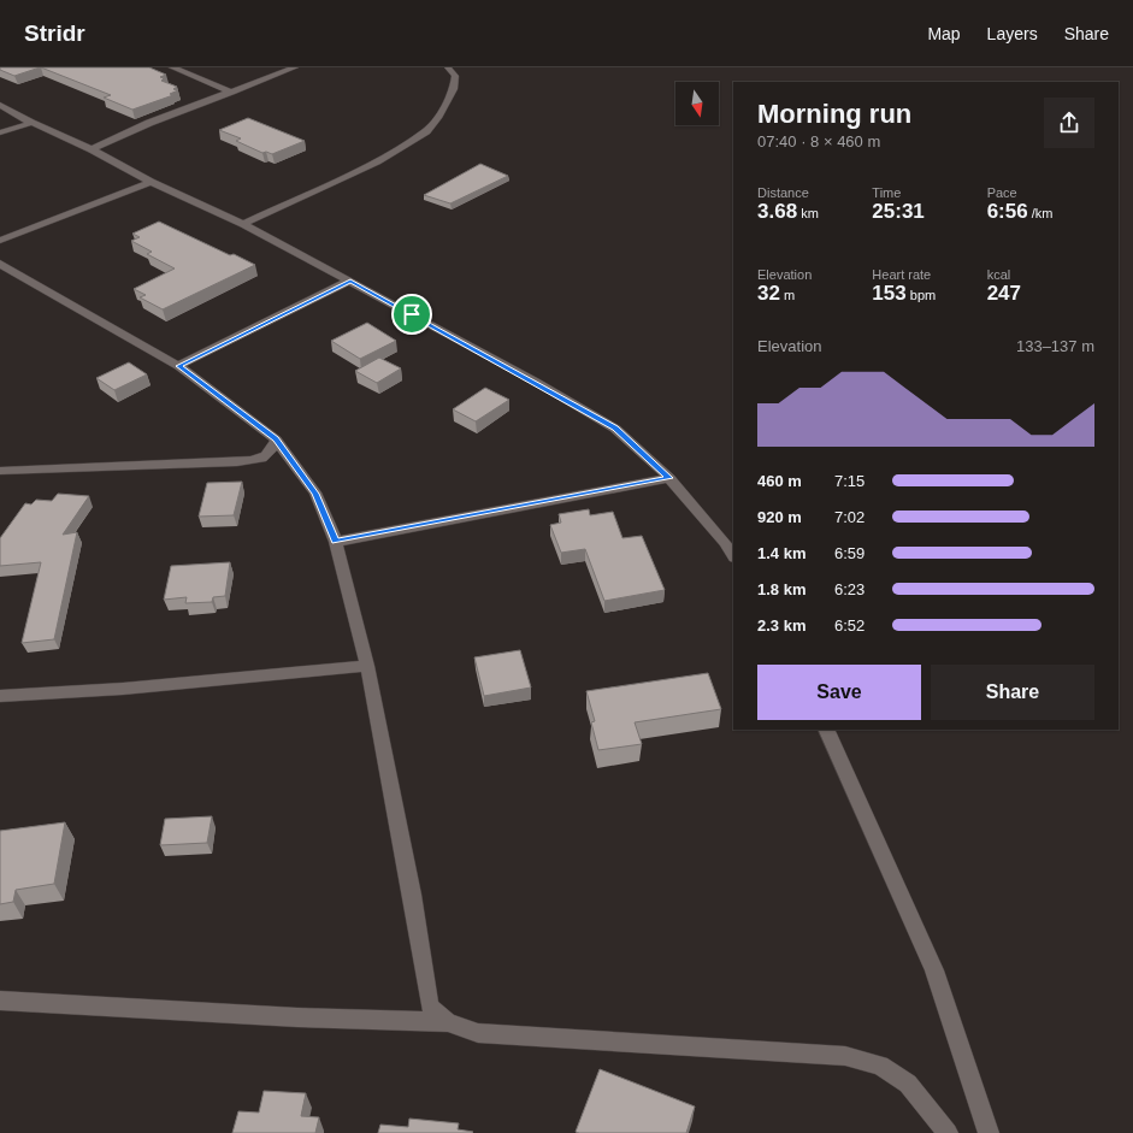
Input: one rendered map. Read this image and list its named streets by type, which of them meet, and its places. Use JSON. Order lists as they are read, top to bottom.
{
  "north": "bottom",
  "page": {
    "header": "Stridr",
    "nav": ["Map", "Layers", "Share"],
    "heading": ["Morning run", "07:40 · 8 × 460 m"],
    "stats": [
      ["Distance", "3.68 km"],
      ["Time", "25:31"],
      ["Pace", "6:56 /km"],
      ["Elevation", "32 m"],
      ["Heart rate", "153 bpm"],
      ["kcal", "247"]
    ],
    "chart": ["Elevation", "133–137 m"],
    "list": [
      {
        "name": "460 m",
        "note": "7:15"
      },
      {
        "name": "920 m",
        "note": "7:02"
      },
      {
        "name": "1.4 km",
        "note": "6:59"
      },
      {
        "name": "1.8 km",
        "note": "6:23"
      },
      {
        "name": "2.3 km",
        "note": "6:52"
      }
    ],
    "buttons": ["Save", "Share"]
  }
}
